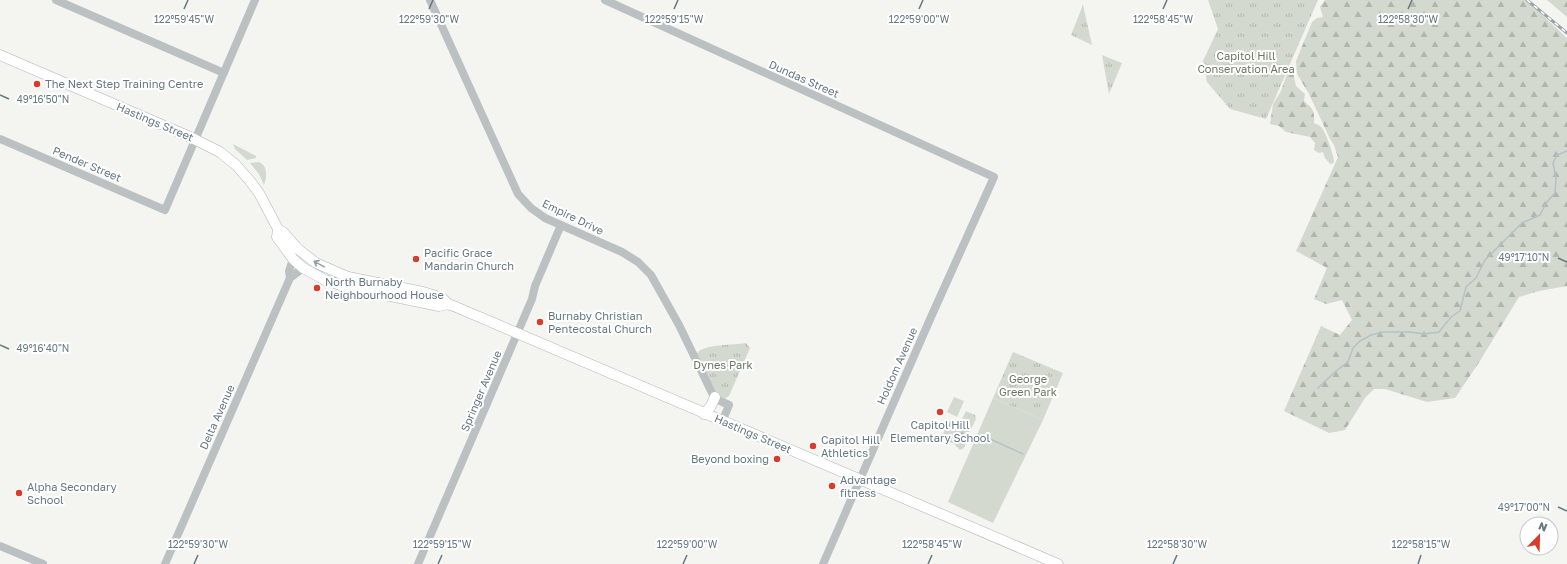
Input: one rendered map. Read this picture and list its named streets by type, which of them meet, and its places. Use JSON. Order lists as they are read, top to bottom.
{
  "streets": {
    "main road": ["Hastings Street"],
    "street": [
      "Dundas Street",
      "Pender Street",
      "Empire Drive",
      "Holdom Avenue",
      "Springer Avenue",
      "Delta Avenue"
    ]
  },
  "crossings": [
    ["Dundas Street", "Holdom Avenue"],
    ["Hastings Street", "Pender Street"],
    ["Hastings Street", "Holdom Avenue"],
    ["Hastings Street", "Springer Avenue"],
    ["Hastings Street", "Delta Avenue"],
    ["Empire Drive", "Springer Avenue"]
  ],
  "parks": ["Capitol Hill Conservation Area", "Dynes Park", "George Green Park"],
  "places": [
    "The Next Step Training Centre",
    "Pacific Grace Mandarin Church",
    "North Burnaby Neighbourhood House",
    "Burnaby Christian Pentecostal Church",
    "Capitol Hill Elementary School",
    "Capitol Hill Athletics",
    "Beyond boxing",
    "Advantage fitness",
    "Alpha Secondary School"
  ],
  "north": "top right",
  "coordinates": [
    "122°59'45\"W",
    "122°59'30\"W",
    "122°59'15\"W",
    "122°59'00\"W",
    "122°58'45\"W",
    "122°58'30\"W",
    "49°16'50\"N",
    "49°17'10\"N",
    "49°16'40\"N",
    "49°17'00\"N",
    "122°58'15\"W"
  ]
}
